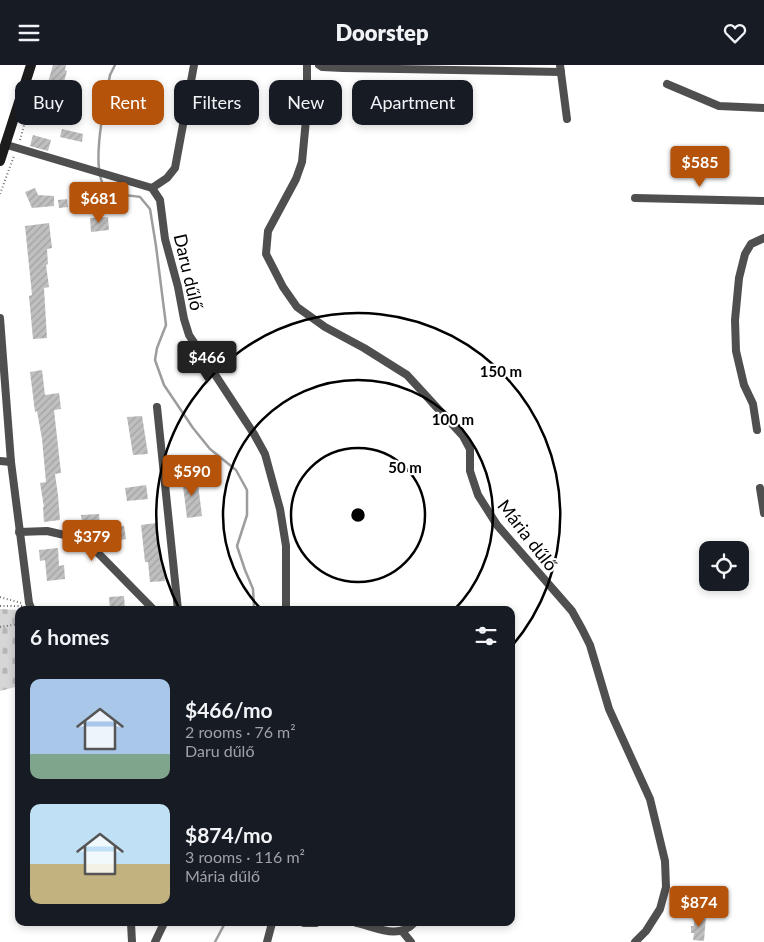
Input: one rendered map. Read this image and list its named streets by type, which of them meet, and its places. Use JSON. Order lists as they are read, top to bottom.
{
  "streets": {
    "street": ["Daru dűlő", "Mária dűlő"]
  },
  "page": {
    "header": "Doorstep",
    "chip": [
      "Buy",
      "Rent",
      "Filters",
      "New",
      "Apartment"
    ],
    "price": [
      "$585",
      "$681",
      "$466",
      "$590",
      "$379",
      "$874"
    ],
    "heading": "6 homes",
    "list": [
      {
        "name": "$466/mo",
        "note": "2 rooms · 76 m² · Daru dűlő"
      },
      {
        "name": "$874/mo",
        "note": "3 rooms · 116 m² · Mária dűlő"
      }
    ]
  },
  "rings": ["150 m", "100 m", "50 m"]
}
